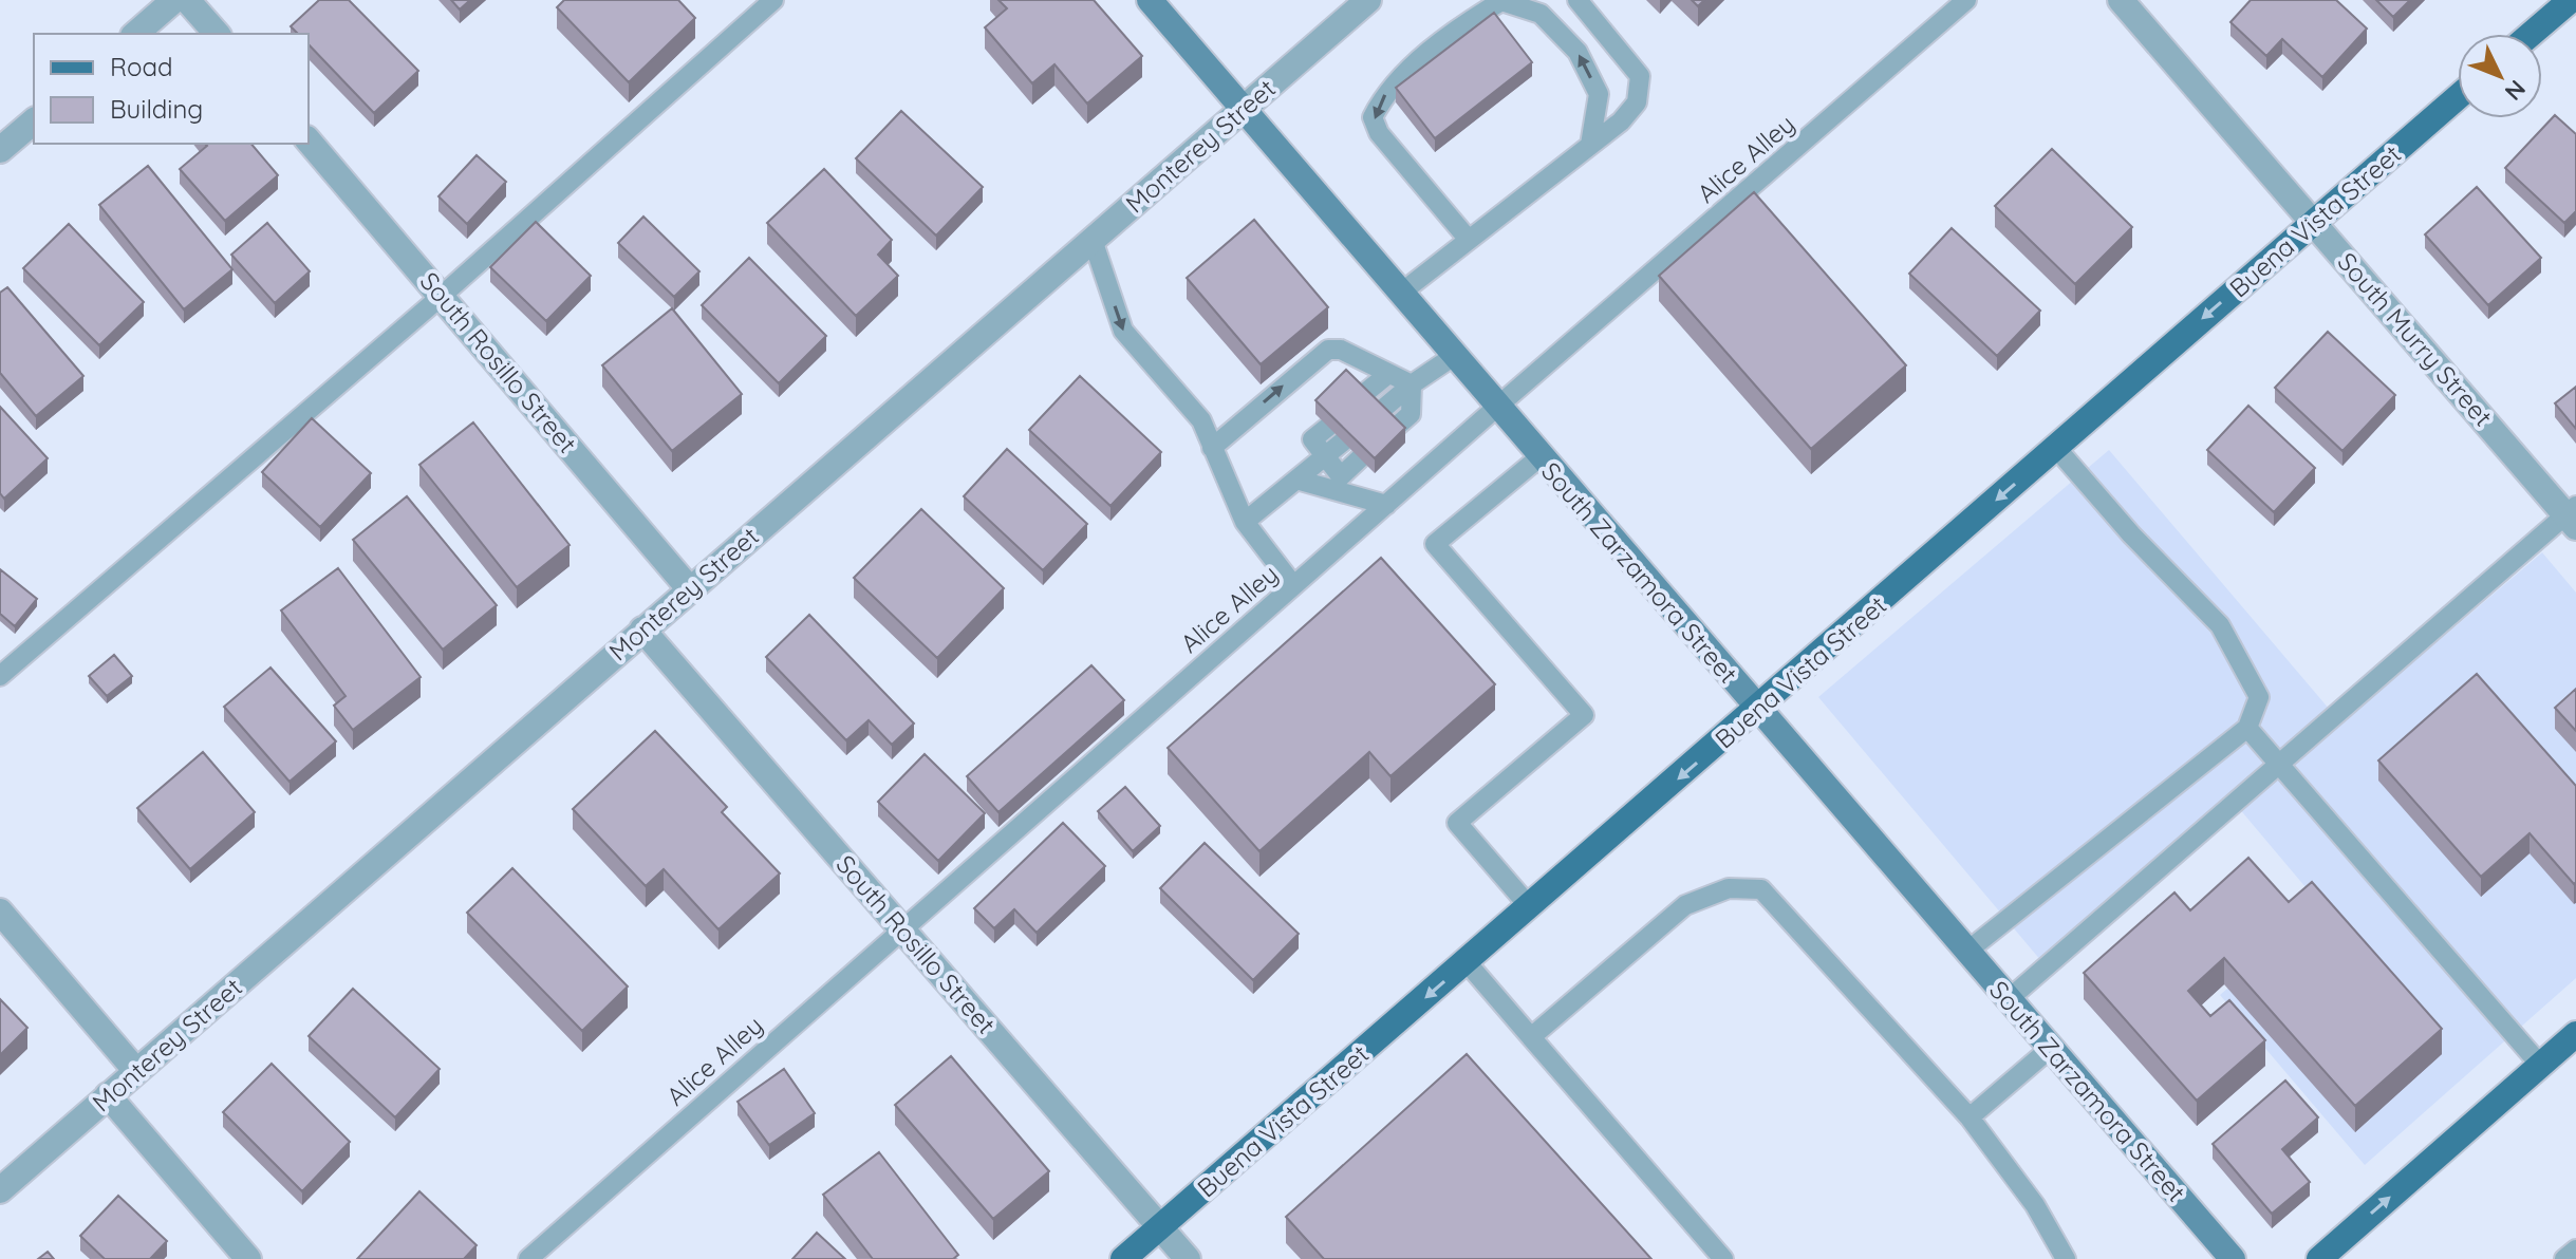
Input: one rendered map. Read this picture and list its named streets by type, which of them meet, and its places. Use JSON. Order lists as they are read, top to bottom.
{
  "streets": {
    "main road": ["Buena Vista Street", "South Zarzamora Street"],
    "street": ["Monterey Street", "South Murry Street", "South Rosillo Street"],
    "lane": ["Alice Alley"]
  },
  "crossings": [
    ["Monterey Street", "South Rosillo Street"],
    ["Monterey Street", "South Zarzamora Street"],
    ["Alice Alley", "South Rosillo Street"],
    ["Alice Alley", "South Zarzamora Street"],
    ["Buena Vista Street", "South Murry Street"],
    ["Buena Vista Street", "South Rosillo Street"],
    ["Buena Vista Street", "South Zarzamora Street"]
  ],
  "one_way": ["Buena Vista Street"],
  "legend": ["Road", "Building"],
  "north": "bottom right"
}
